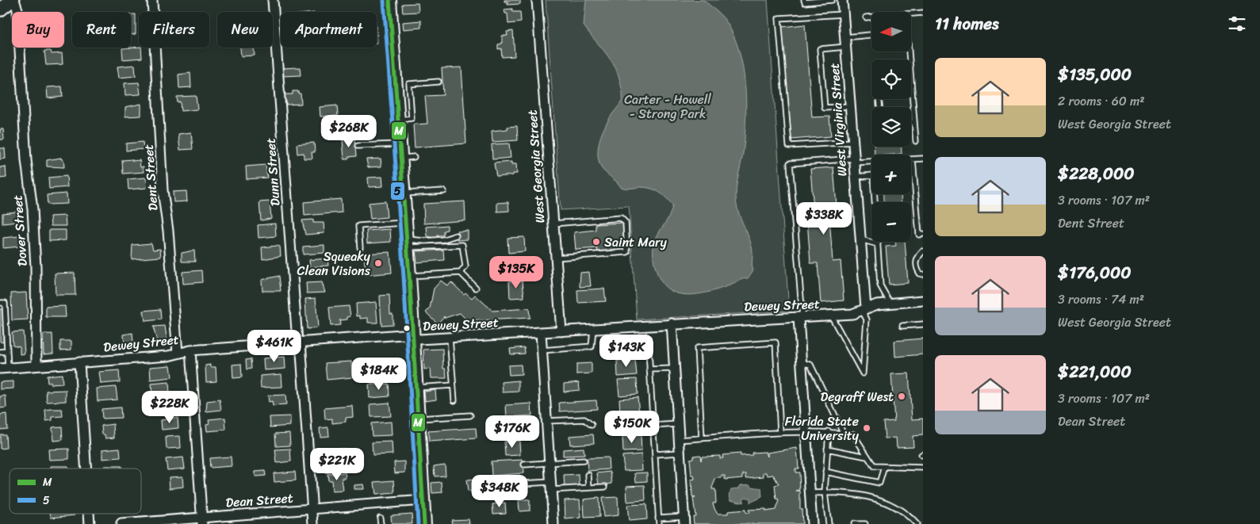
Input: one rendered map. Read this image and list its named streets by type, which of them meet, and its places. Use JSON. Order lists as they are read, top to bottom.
{
  "streets": {
    "street": [
      "West Virginia Street",
      "West Georgia Street",
      "Dunn Street",
      "Dent Street",
      "Dover Street",
      "Dewey Street",
      "Dean Street"
    ]
  },
  "crossings": [
    ["West Virginia Street", "Dewey Street"],
    ["West Georgia Street", "Dewey Street"],
    ["Dunn Street", "Dewey Street"],
    ["Dunn Street", "Dean Street"],
    ["Dent Street", "Dewey Street"],
    ["Dover Street", "Dewey Street"]
  ],
  "parks": ["Carter - Howell - Strong Park"],
  "places": [
    "Saint Mary",
    "Squeaky Clean Visions",
    "Degraff West",
    "Florida State University"
  ],
  "lines": ["transit line M", "transit line 5"],
  "legend": ["M", "5"],
  "north": "left",
  "page": {
    "heading": "11 homes",
    "map_buttons": ["+", "−"],
    "chip": [
      "Buy",
      "Rent",
      "Filters",
      "New",
      "Apartment"
    ],
    "list": [
      {
        "name": "$135,000",
        "note": "2 rooms · 60 m² · West Georgia Street"
      },
      {
        "name": "$228,000",
        "note": "3 rooms · 107 m² · Dent Street"
      },
      {
        "name": "$176,000",
        "note": "3 rooms · 74 m² · West Georgia Street"
      },
      {
        "name": "$221,000",
        "note": "3 rooms · 107 m² · Dean Street"
      }
    ],
    "price": [
      "$268K",
      "$338K",
      "$135K",
      "$461K",
      "$143K",
      "$184K",
      "$228K",
      "$150K",
      "$176K",
      "$221K",
      "$348K"
    ]
  }
}
